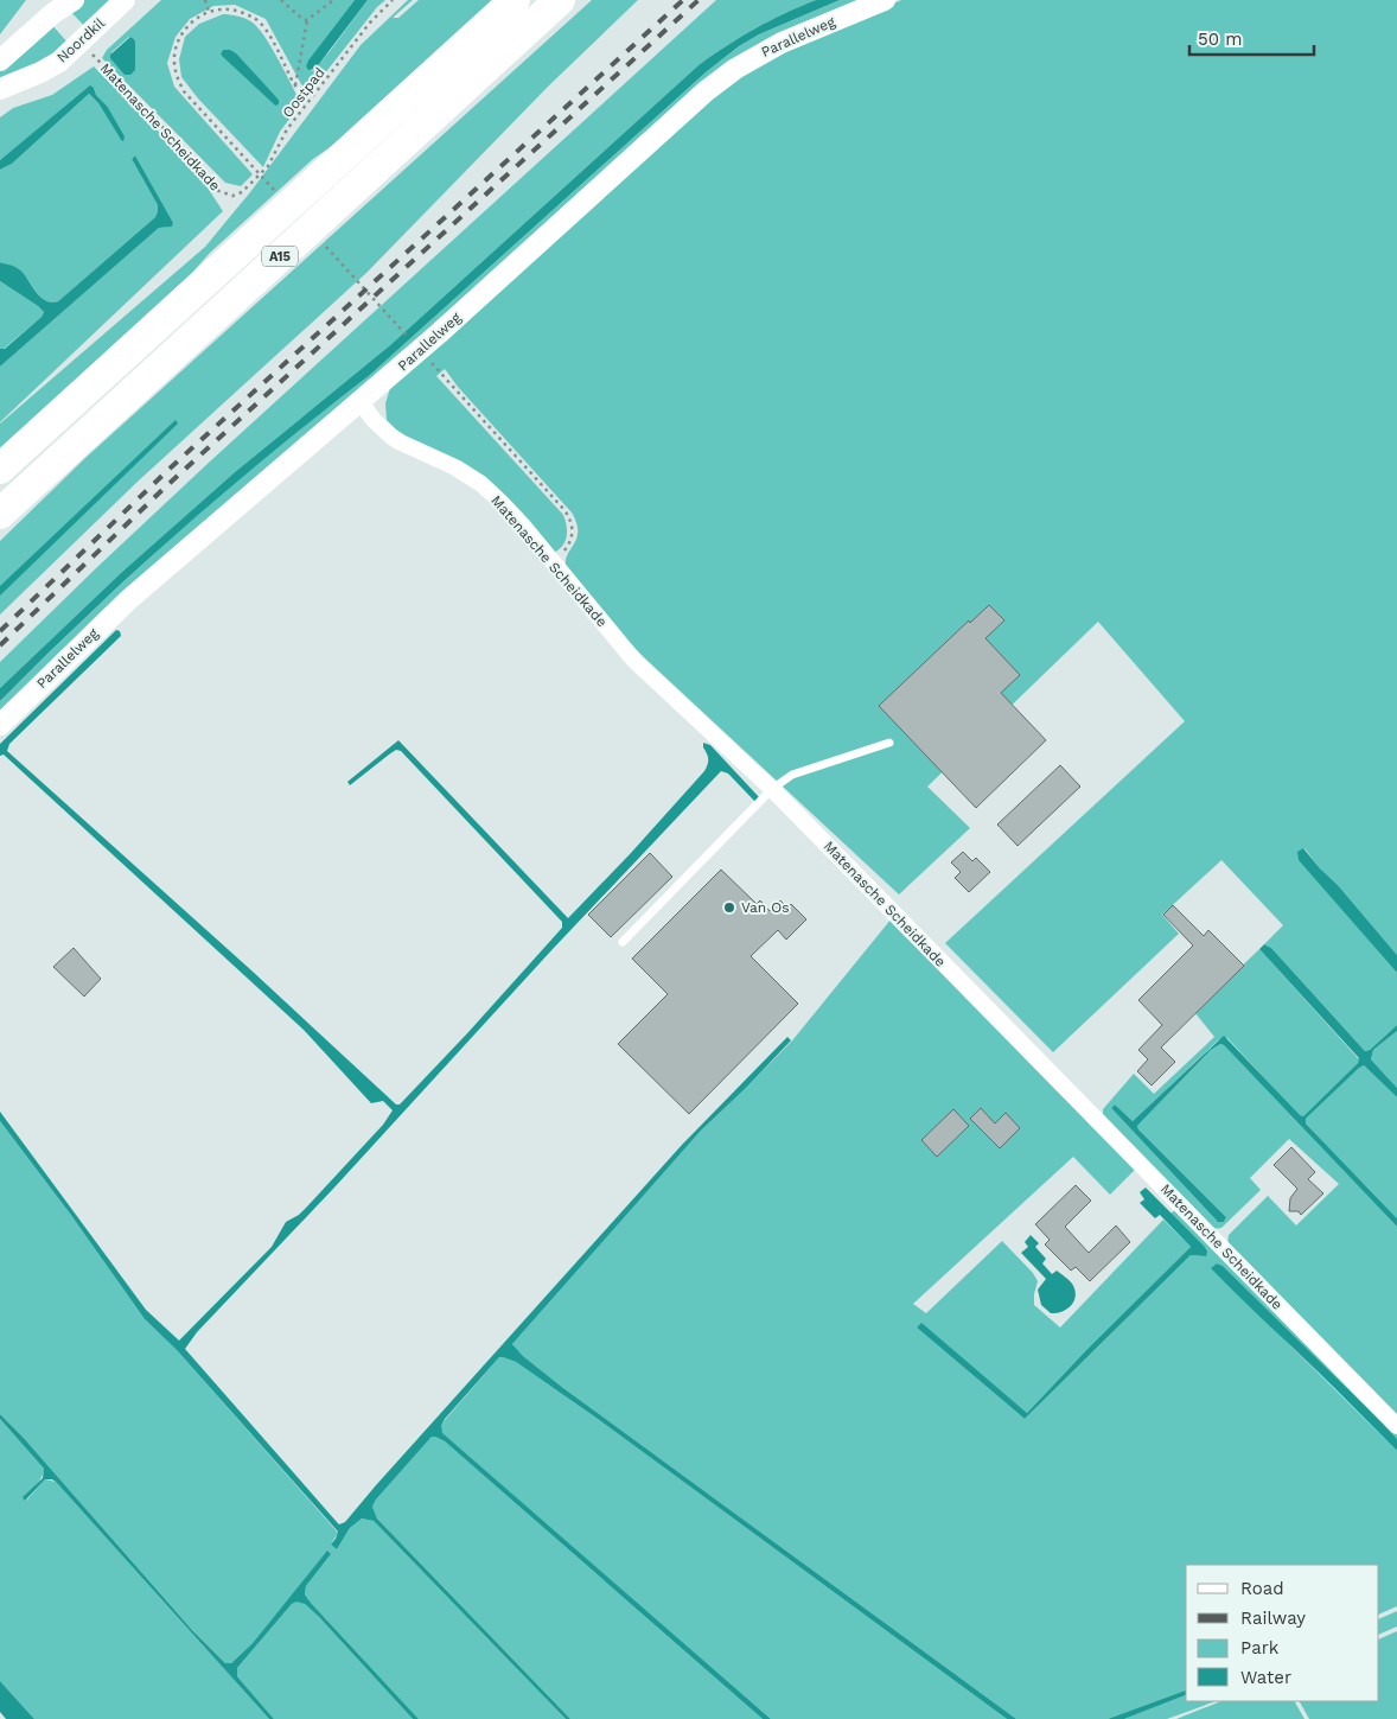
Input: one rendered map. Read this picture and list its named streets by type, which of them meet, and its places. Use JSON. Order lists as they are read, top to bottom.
{
  "streets": {
    "highway": ["A15"],
    "street": ["Parallelweg", "Noordkil", "Matenasche Scheidkade"],
    "path": ["Oostpad"]
  },
  "crossings": [
    ["Parallelweg", "Matenasche Scheidkade"],
    ["Oostpad", "Matenasche Scheidkade"]
  ],
  "places": ["Van Os"],
  "legend": [
    "Road",
    "Railway",
    "Park",
    "Water"
  ],
  "scale_bar": "50 m"
}
